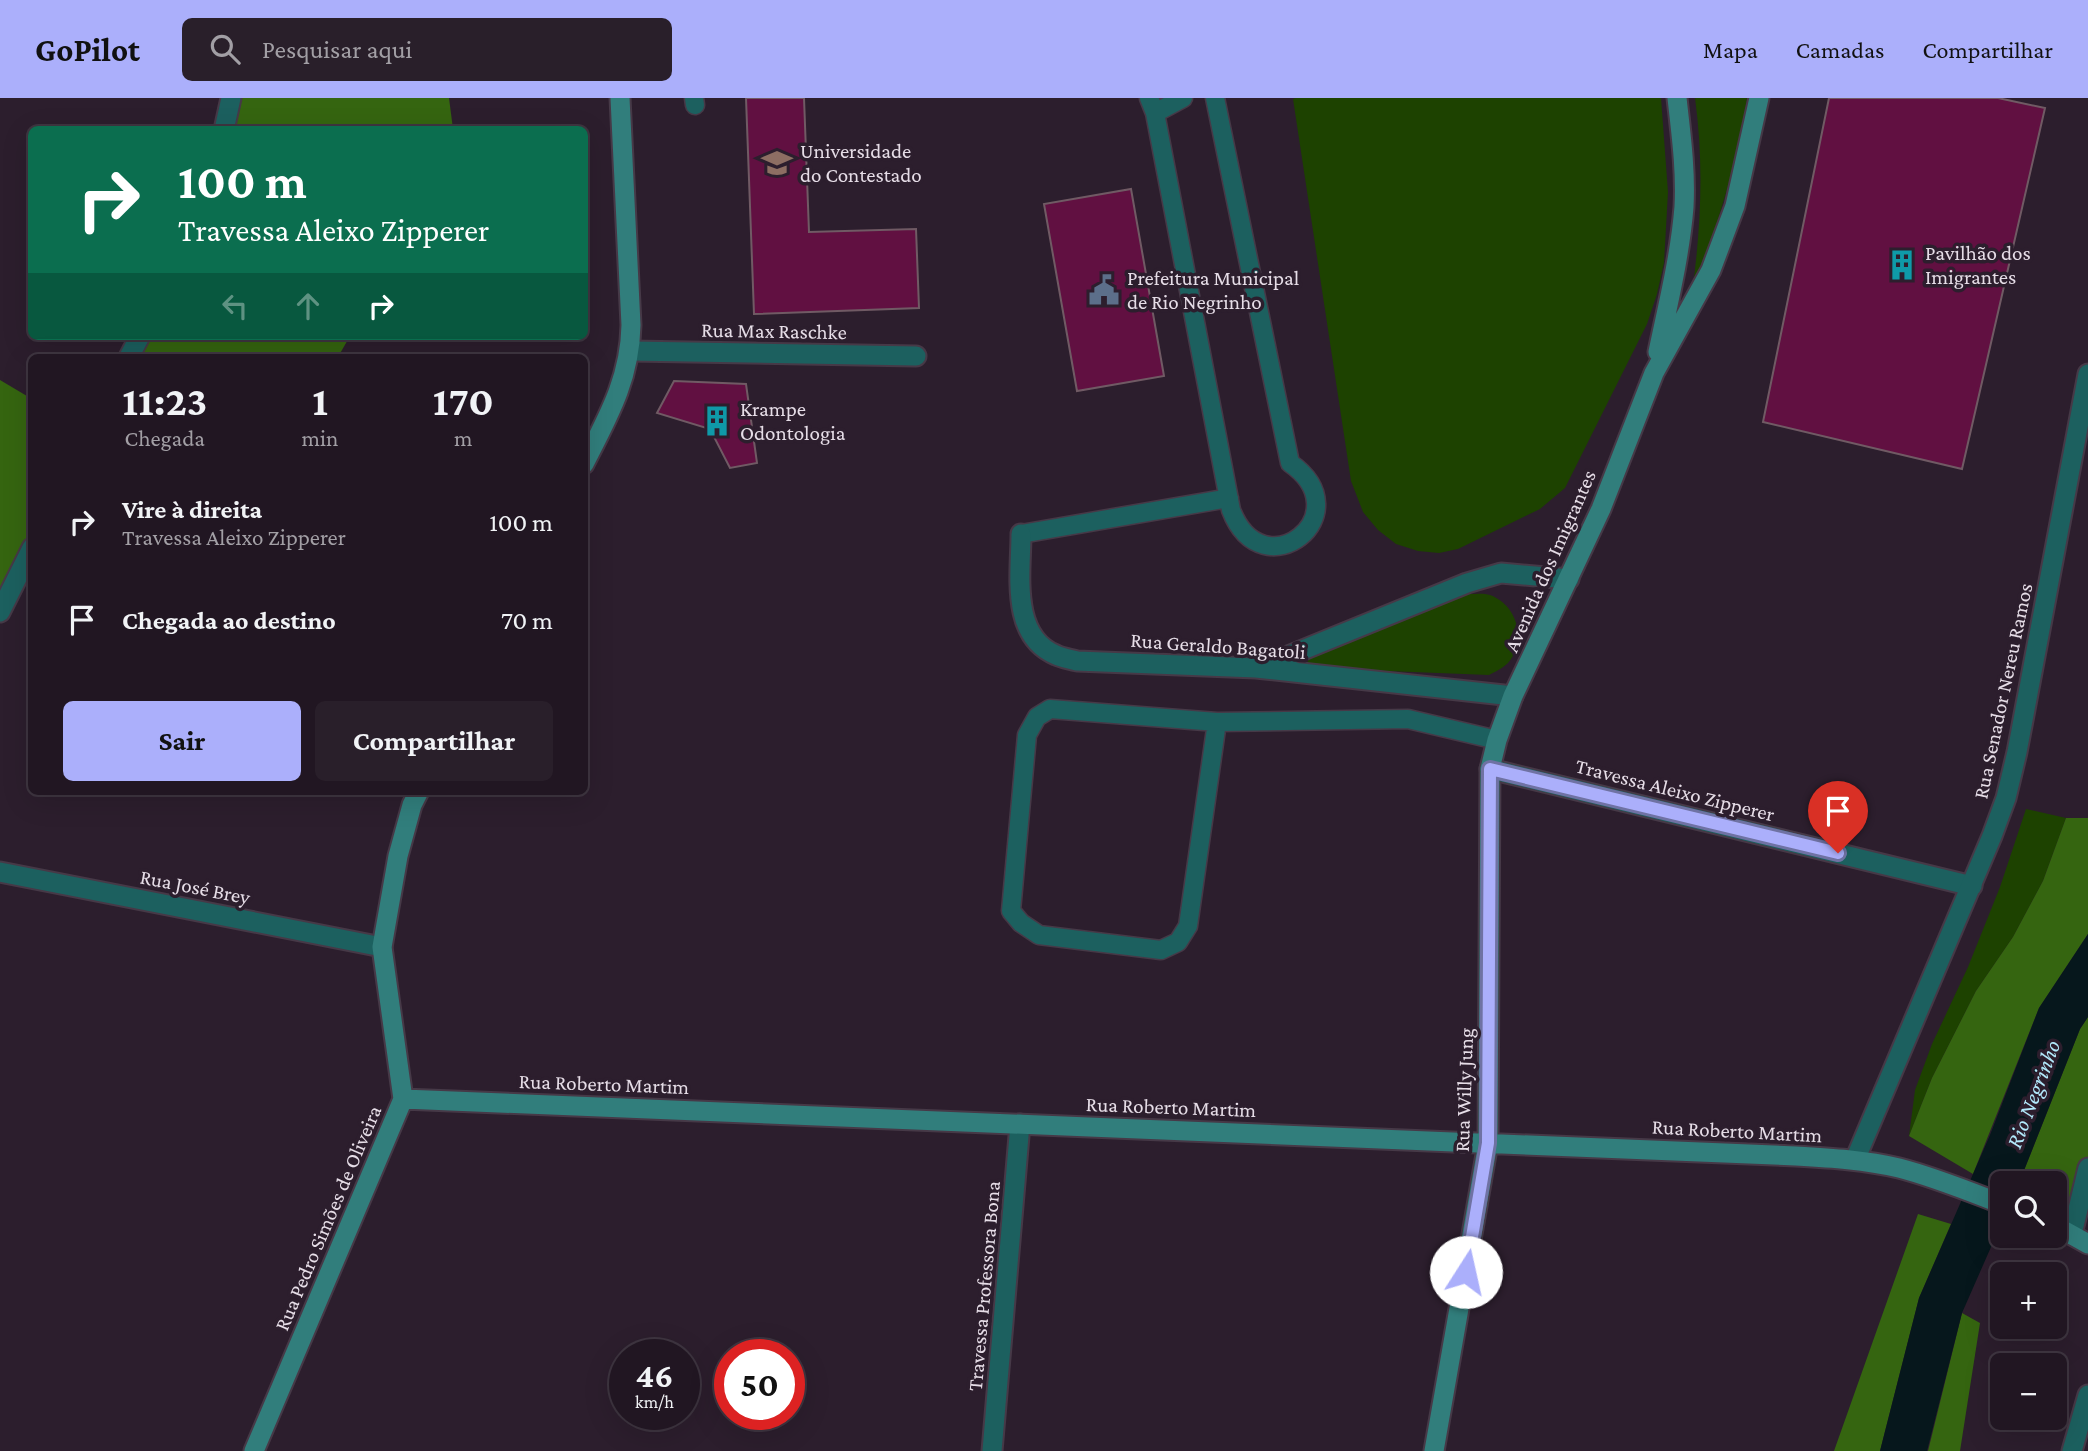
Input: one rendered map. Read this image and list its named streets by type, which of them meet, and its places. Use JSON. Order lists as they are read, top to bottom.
{
  "streets": {
    "main road": [
      "Avenida dos Imigrantes",
      "Rua Roberto Martim",
      "Rua Willy Jung",
      "Rua Pedro Simões de Oliveira"
    ],
    "street": [
      "Rua Max Raschke",
      "Rua Geraldo Bagatoli",
      "Rua Senador Nereu Ramos",
      "Travessa Aleixo Zipperer",
      "Rua José Brey",
      "Travessa Professora Bona"
    ]
  },
  "crossings": [
    ["Avenida dos Imigrantes", "Rua Geraldo Bagatoli"],
    ["Avenida dos Imigrantes", "Travessa Aleixo Zipperer"],
    ["Avenida dos Imigrantes", "Rua Willy Jung"],
    ["Rua Senador Nereu Ramos", "Travessa Aleixo Zipperer"],
    ["Rua Senador Nereu Ramos", "Rua Roberto Martim"],
    ["Travessa Aleixo Zipperer", "Rua Willy Jung"],
    ["Rua José Brey", "Rua Pedro Simões de Oliveira"],
    ["Rua Roberto Martim", "Rua Willy Jung"],
    ["Rua Roberto Martim", "Rua Pedro Simões de Oliveira"],
    ["Rua Roberto Martim", "Travessa Professora Bona"]
  ],
  "water": ["Rio Negrinho"],
  "places": {
    "school or university": ["Universidade do Contestado"],
    "building": ["Pavilhão dos Imigrantes", "Krampe Odontologia"],
    "public building": ["Prefeitura Municipal de Rio Negrinho"]
  },
  "page": {
    "header": "GoPilot",
    "search": "Pesquisar aqui",
    "nav": ["Mapa", "Camadas", "Compartilhar"],
    "turn": ["100 m", "Travessa Aleixo Zipperer"],
    "eta": [
      "11:23",
      "Chegada",
      "1",
      "min",
      "170",
      "m"
    ],
    "list": [
      {
        "name": "Vire à direita",
        "note": "Travessa Aleixo Zipperer",
        "value": "100 m"
      },
      {
        "name": "Chegada ao destino",
        "value": "70 m"
      }
    ],
    "buttons": ["Sair", "Compartilhar"],
    "map_buttons": ["+", "−"],
    "speed": "46 km/h",
    "limit": "50"
  }
}
